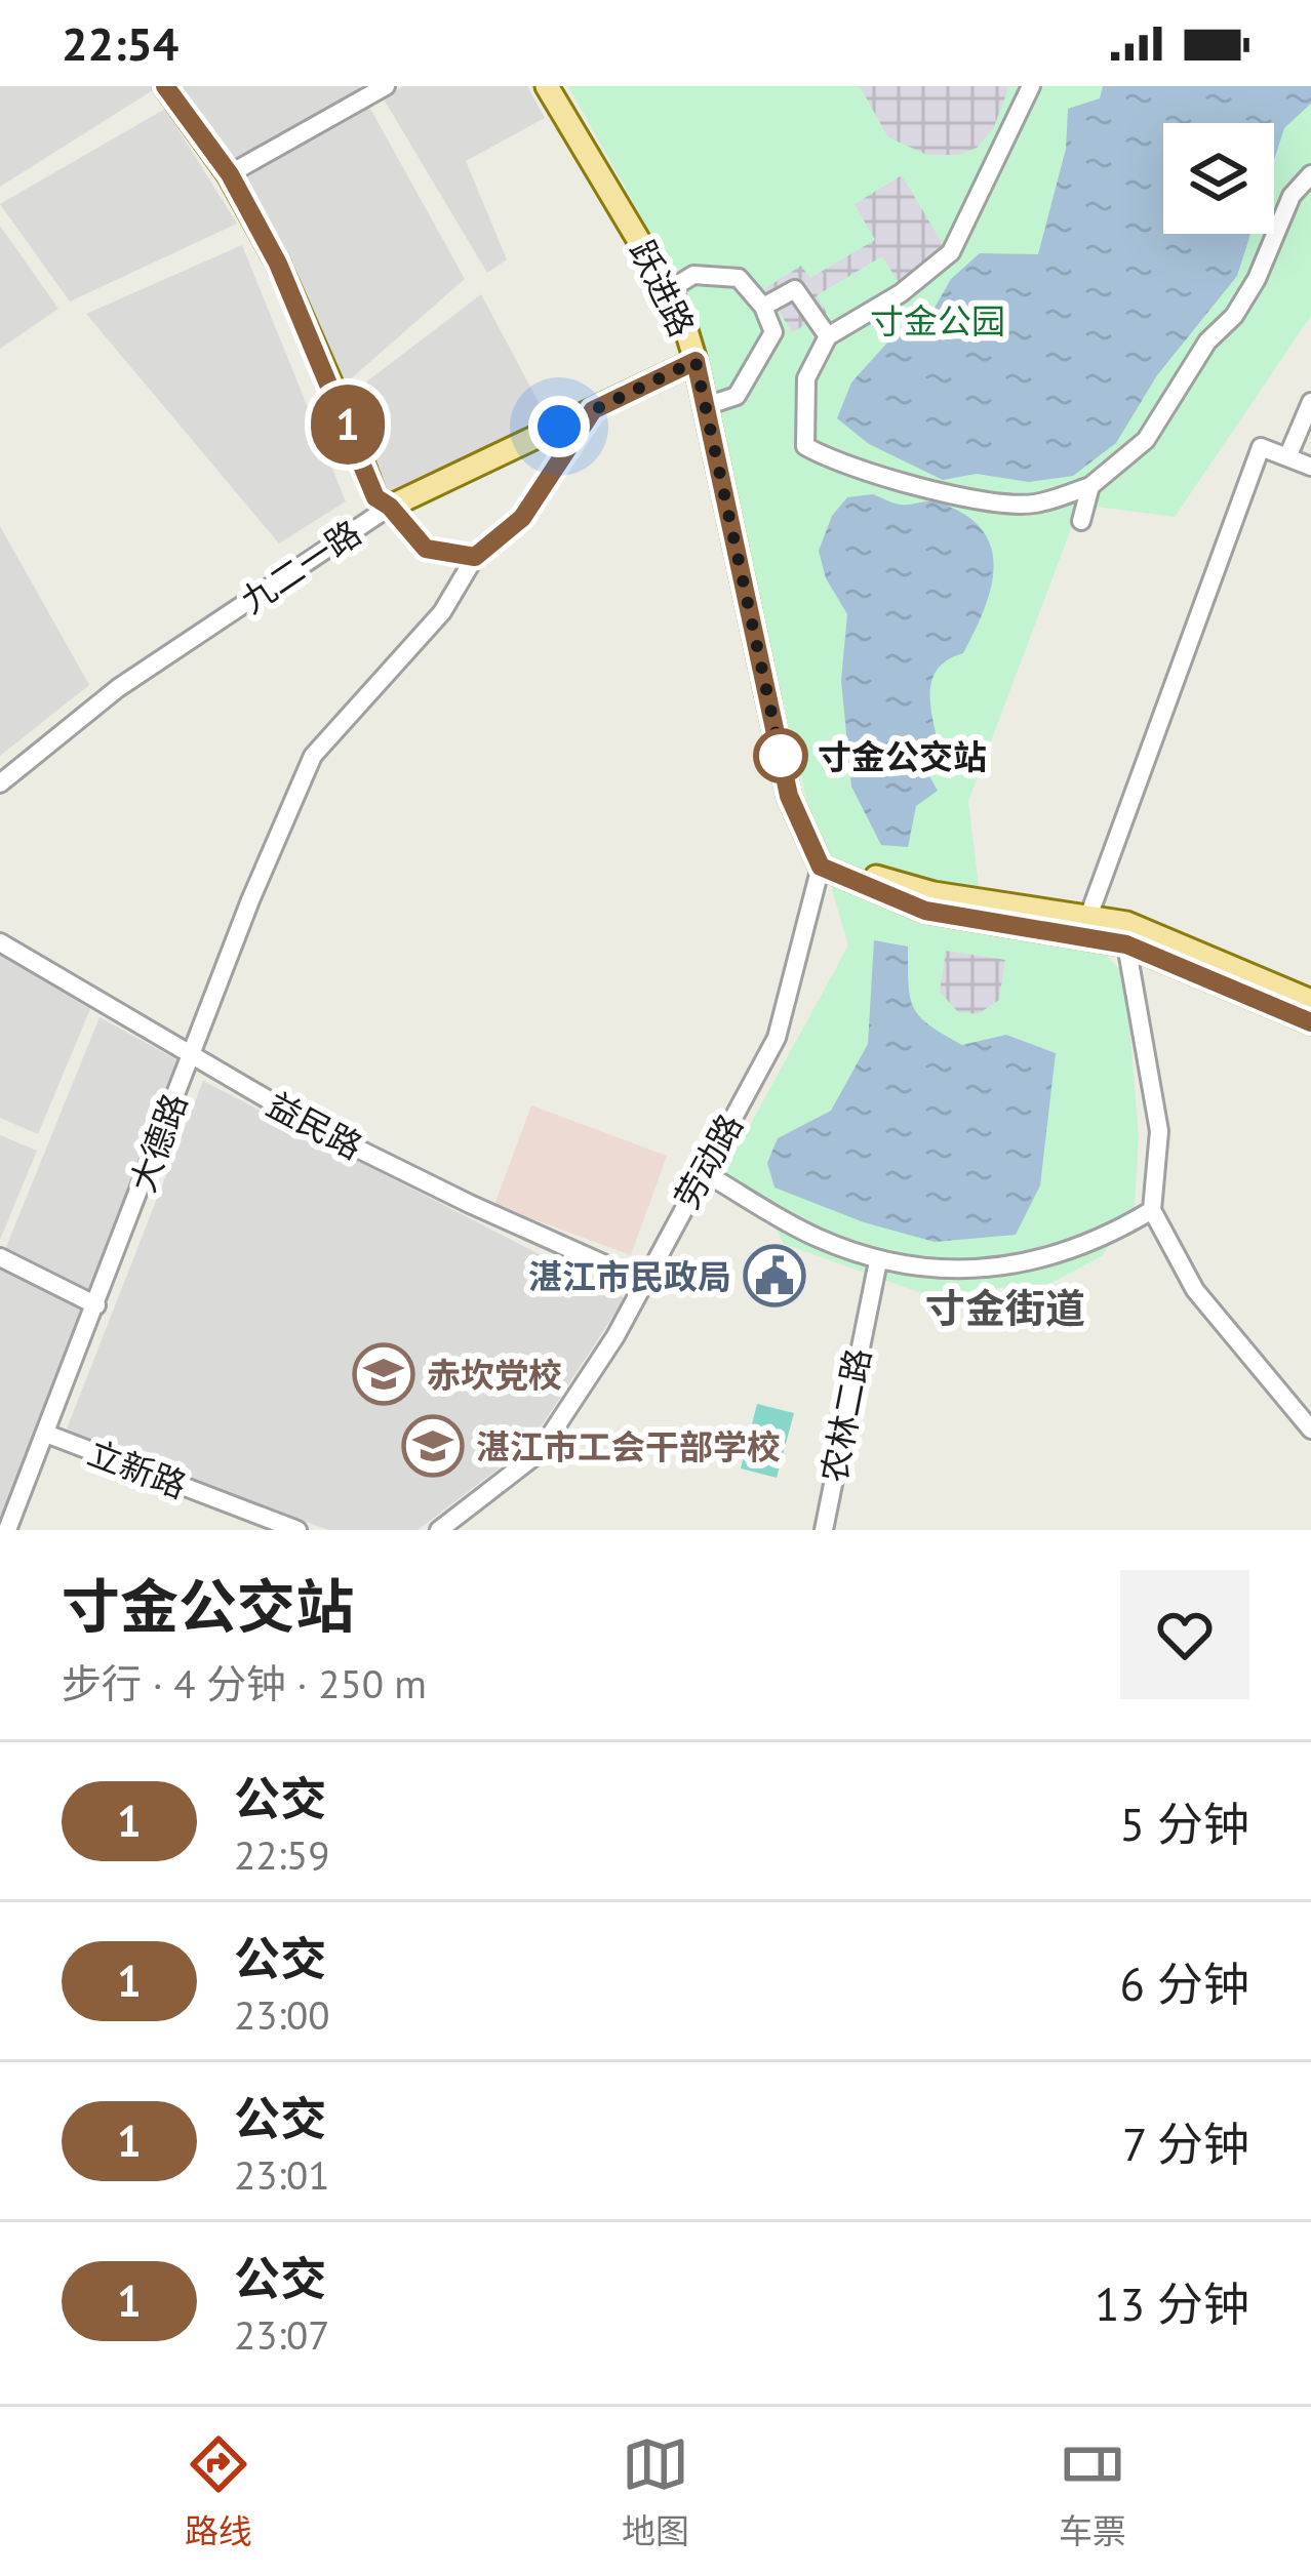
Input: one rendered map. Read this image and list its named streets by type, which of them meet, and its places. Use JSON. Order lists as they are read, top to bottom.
{
  "streets": {
    "main road": ["跃进路", "九二一路"],
    "street": [
      "益民路",
      "大德路",
      "劳动路",
      "农林二路",
      "立新路"
    ]
  },
  "crossings": [
    ["跃进路", "九二一路"],
    ["跃进路", "劳动路"],
    ["九二一路", "大德路"],
    ["益民路", "大德路"],
    ["益民路", "劳动路"],
    ["大德路", "立新路"]
  ],
  "districts": ["寸金街道"],
  "parks": ["寸金公园"],
  "places": {
    "other": ["寸金公交站"],
    "public building": ["湛江市民政局"],
    "school or university": ["赤坎党校", "湛江市工会干部学校"]
  },
  "lines": ["bus line 1"],
  "page": {
    "status": "22:54",
    "on_map": "1",
    "heading": ["寸金公交站", "步行 · 4 分钟 · 250 m"],
    "list": [
      {
        "mark": "1",
        "name": "公交",
        "note": "22:59",
        "value": "5 分钟"
      },
      {
        "mark": "1",
        "name": "公交",
        "note": "23:00",
        "value": "6 分钟"
      },
      {
        "mark": "1",
        "name": "公交",
        "note": "23:01",
        "value": "7 分钟"
      },
      {
        "mark": "1",
        "name": "公交",
        "note": "23:07",
        "value": "13 分钟"
      }
    ],
    "tabs": ["路线", "地图", "车票"]
  }
}
